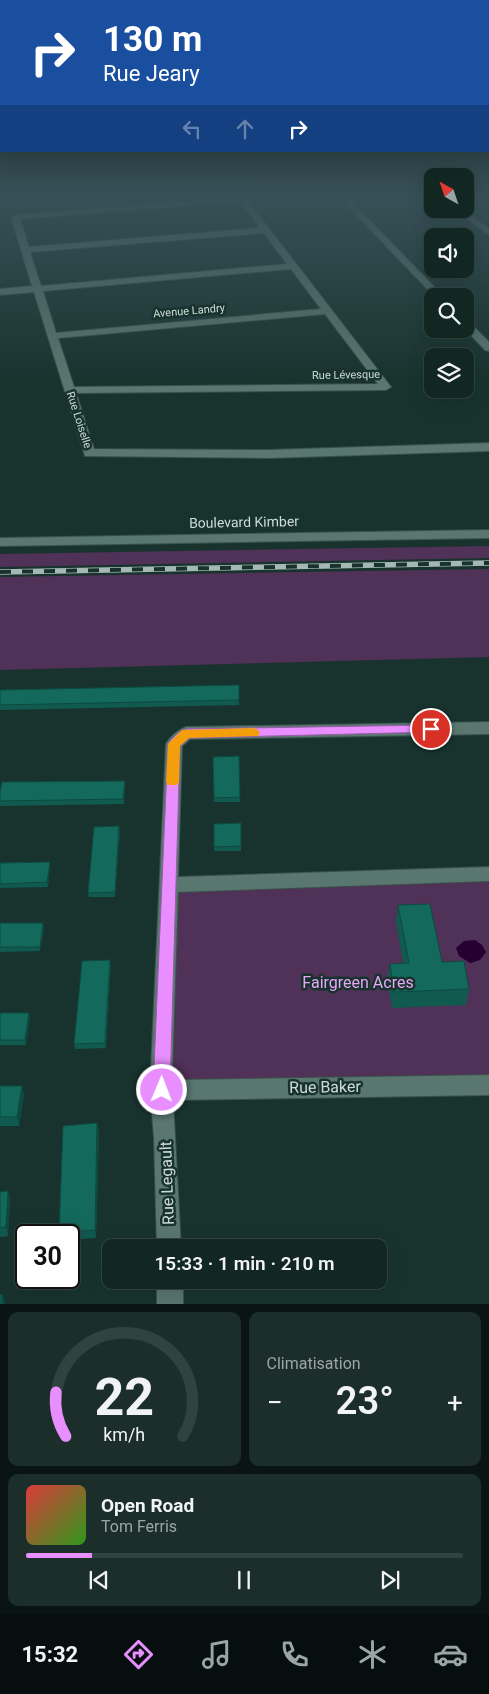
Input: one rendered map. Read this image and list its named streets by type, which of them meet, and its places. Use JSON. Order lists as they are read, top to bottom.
{
  "streets": {
    "street": [
      "Avenue Landry",
      "Rue Lévesque",
      "Rue Loiselle",
      "Boulevard Kimber",
      "Rue Baker",
      "Rue Legault"
    ]
  },
  "crossings": [
    ["Avenue Landry", "Rue Lévesque"],
    ["Avenue Landry", "Rue Loiselle"],
    ["Rue Lévesque", "Rue Loiselle"],
    ["Rue Baker", "Rue Legault"]
  ],
  "parks": ["Fairgreen Acres"],
  "north": "top left",
  "page": {
    "turn": ["130 m", "Rue Jeary"],
    "limit": "30",
    "trip": "15:33 · 1 min · 210 m",
    "tile": "Climatisation",
    "heat": ["−", "23°", "+"],
    "song": ["Open Road", "Tom Ferris"],
    "tabs": "15:32",
    "gauge": ["22", "km/h"]
  }
}
